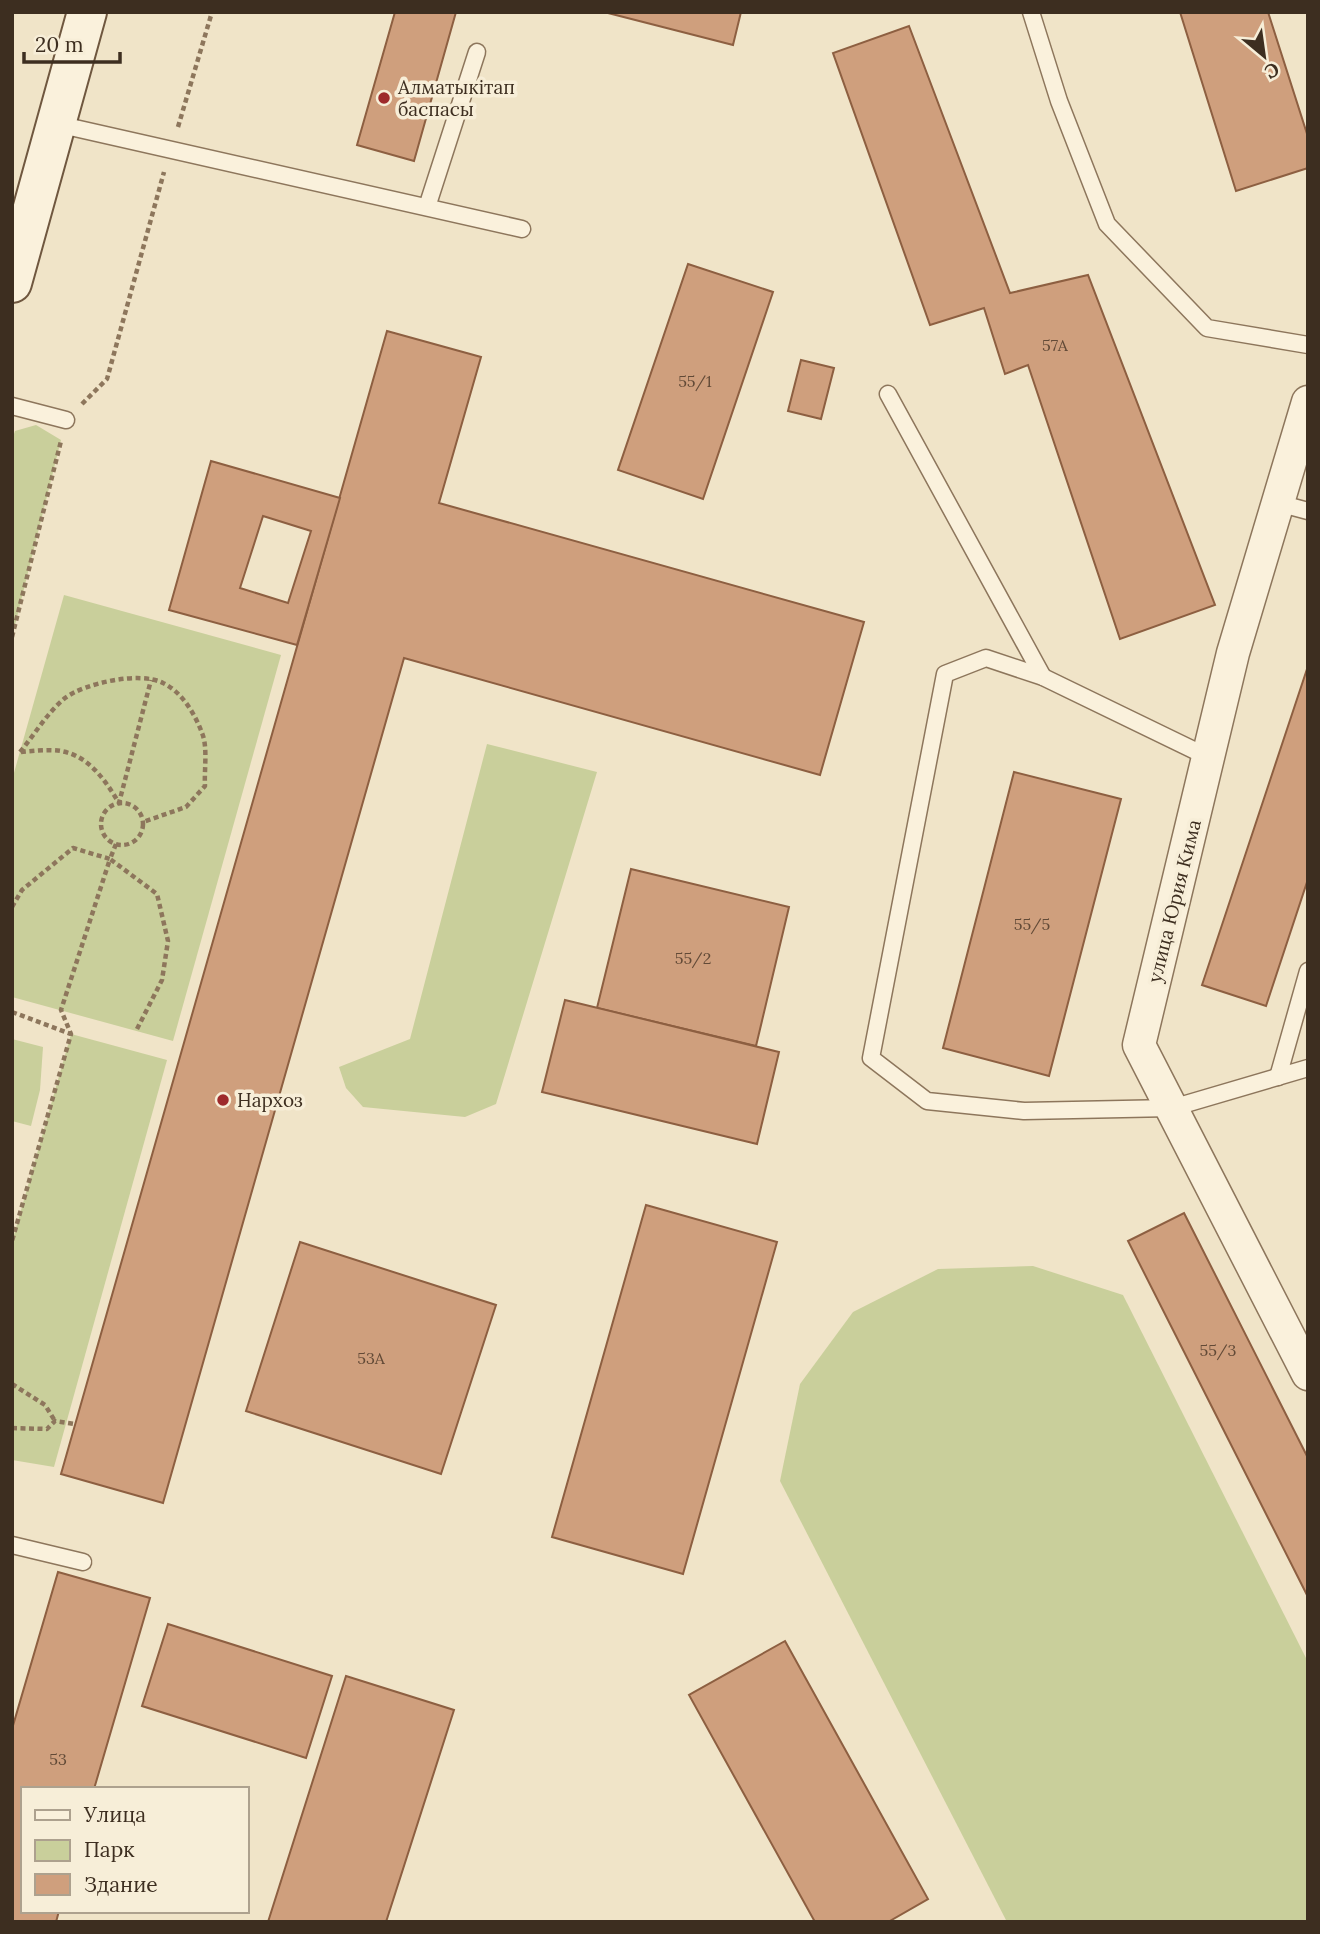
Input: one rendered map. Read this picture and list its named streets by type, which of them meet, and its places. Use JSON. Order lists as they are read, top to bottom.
{
  "streets": {
    "street": ["улица Юрия Кима"]
  },
  "places": ["Алматыкітап баспасы", "Нархоз"],
  "house_numbers": [
    "57А",
    "55/1",
    "55/5",
    "55/2",
    "55/3",
    "53А",
    "53"
  ],
  "legend": ["Улица", "Парк", "Здание"],
  "scale_bar": "20 m",
  "north": "bottom right"
}
